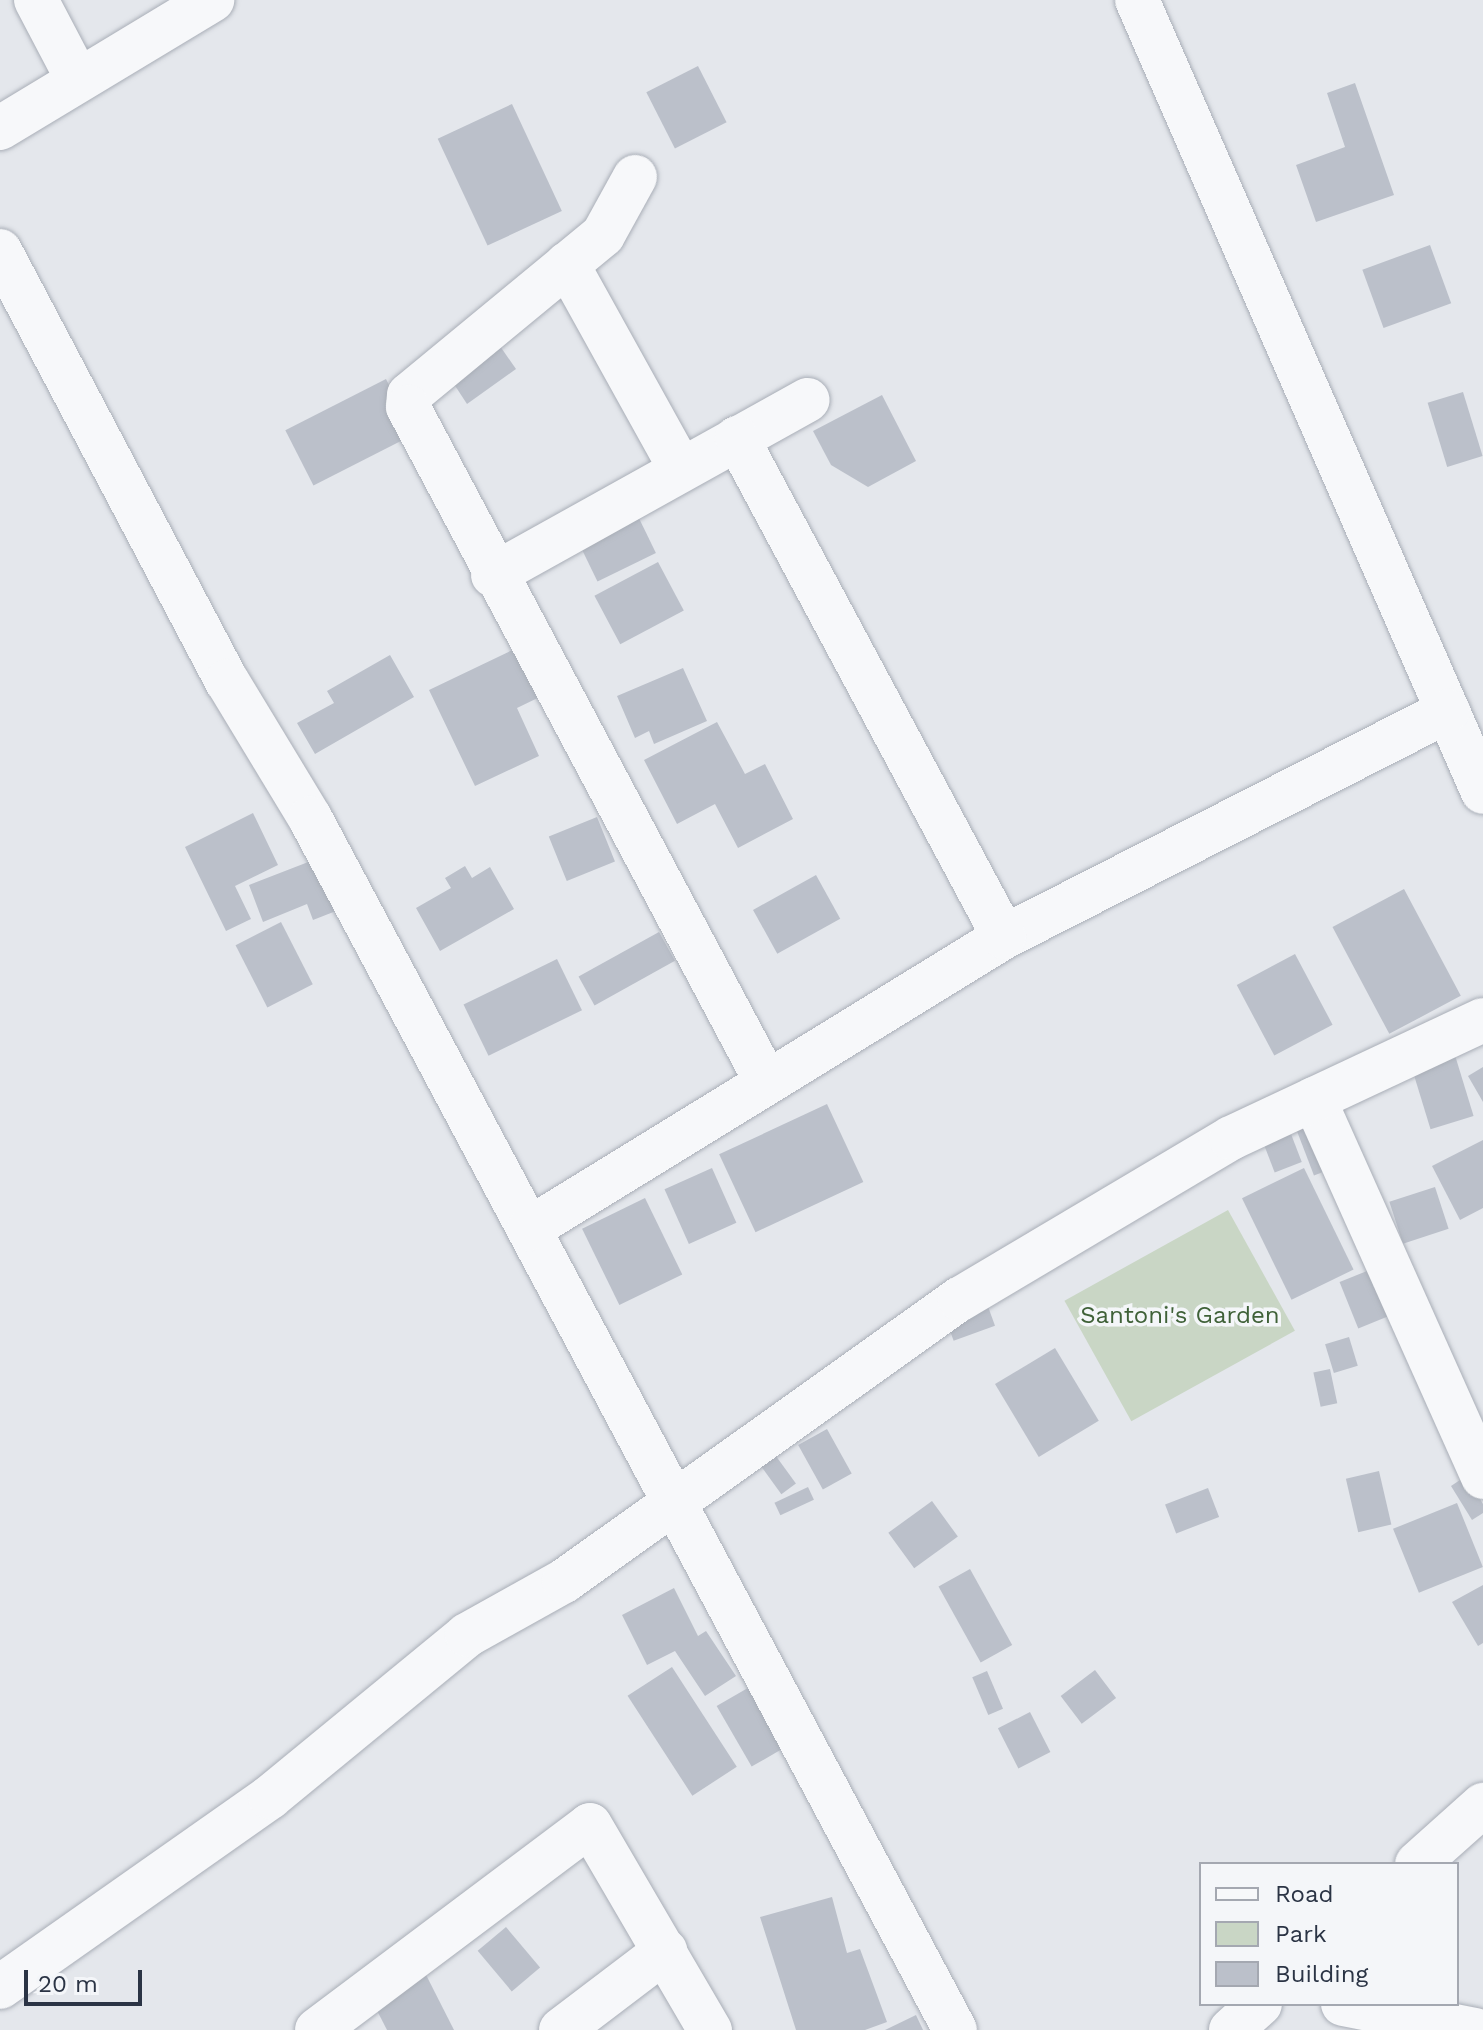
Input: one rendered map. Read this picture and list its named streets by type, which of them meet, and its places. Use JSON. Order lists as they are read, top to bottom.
{
  "parks": ["Santoni's Garden"],
  "legend": ["Road", "Park", "Building"],
  "scale_bar": "20 m"
}
